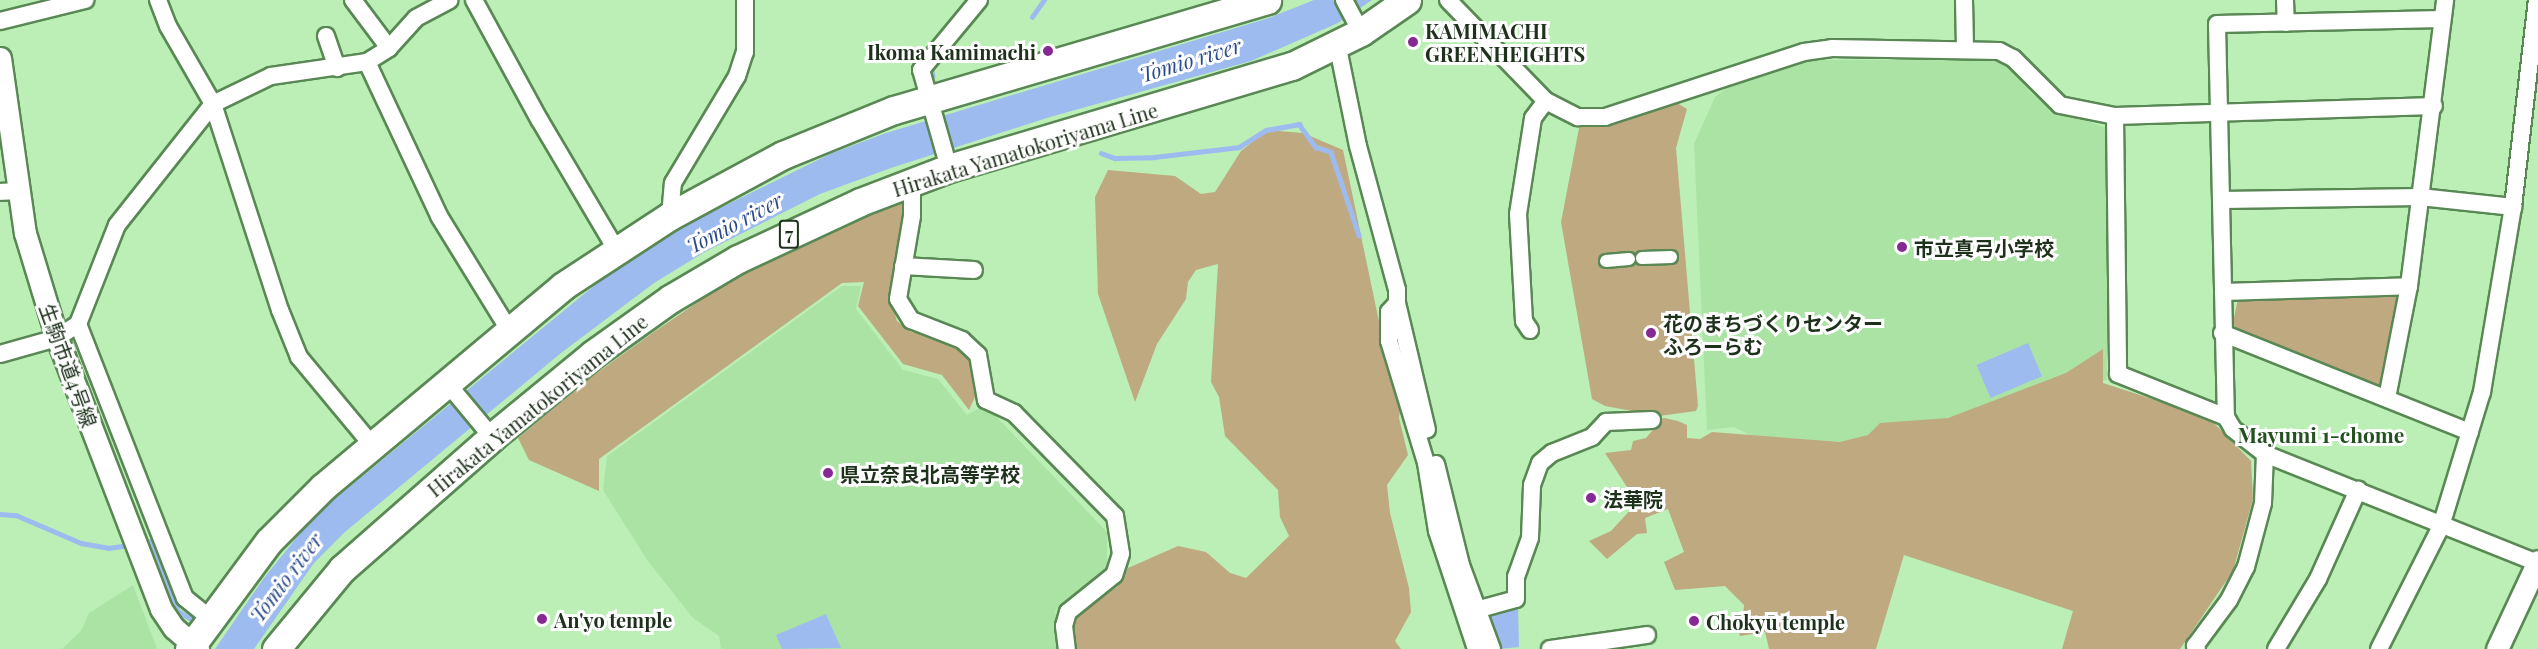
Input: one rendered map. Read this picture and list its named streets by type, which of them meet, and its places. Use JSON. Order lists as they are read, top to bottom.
{
  "streets": {
    "main road": ["Hirakata Yamatokoriyama Line", "7"],
    "street": ["生駒市道4号線"]
  },
  "districts": ["Mayumi 1-chome"],
  "water": ["Tomio river"],
  "places": [
    "KAMIMACHI GREENHEIGHTS",
    "Ikoma Kamimachi",
    "市立真弓小学校",
    "花のまちづくりセンター ふろーらむ",
    "県立奈良北高等学校",
    "法華院",
    "An'yo temple",
    "Chōkyū temple"
  ]
}
